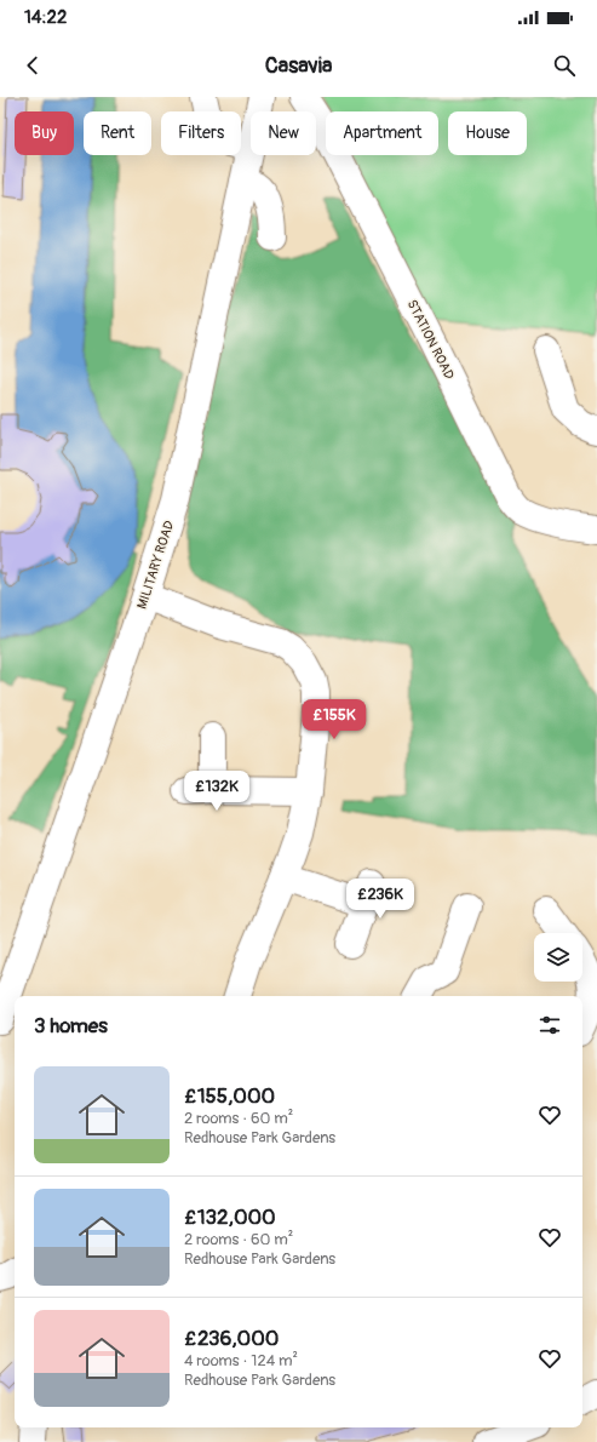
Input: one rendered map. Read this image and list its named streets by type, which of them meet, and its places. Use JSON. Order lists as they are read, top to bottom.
{
  "streets": {
    "street": ["STATION ROAD", "MILITARY ROAD"]
  },
  "page": {
    "status": "14:22",
    "header": "Casavia",
    "chip": [
      "Buy",
      "Rent",
      "Filters",
      "New",
      "Apartment",
      "House"
    ],
    "price": ["£155K", "£132K", "£236K"],
    "heading": "3 homes",
    "list": [
      {
        "name": "£155,000",
        "note": "2 rooms · 60 m² · Redhouse Park Gardens"
      },
      {
        "name": "£132,000",
        "note": "2 rooms · 60 m² · Redhouse Park Gardens"
      },
      {
        "name": "£236,000",
        "note": "4 rooms · 124 m² · Redhouse Park Gardens"
      }
    ]
  }
}
